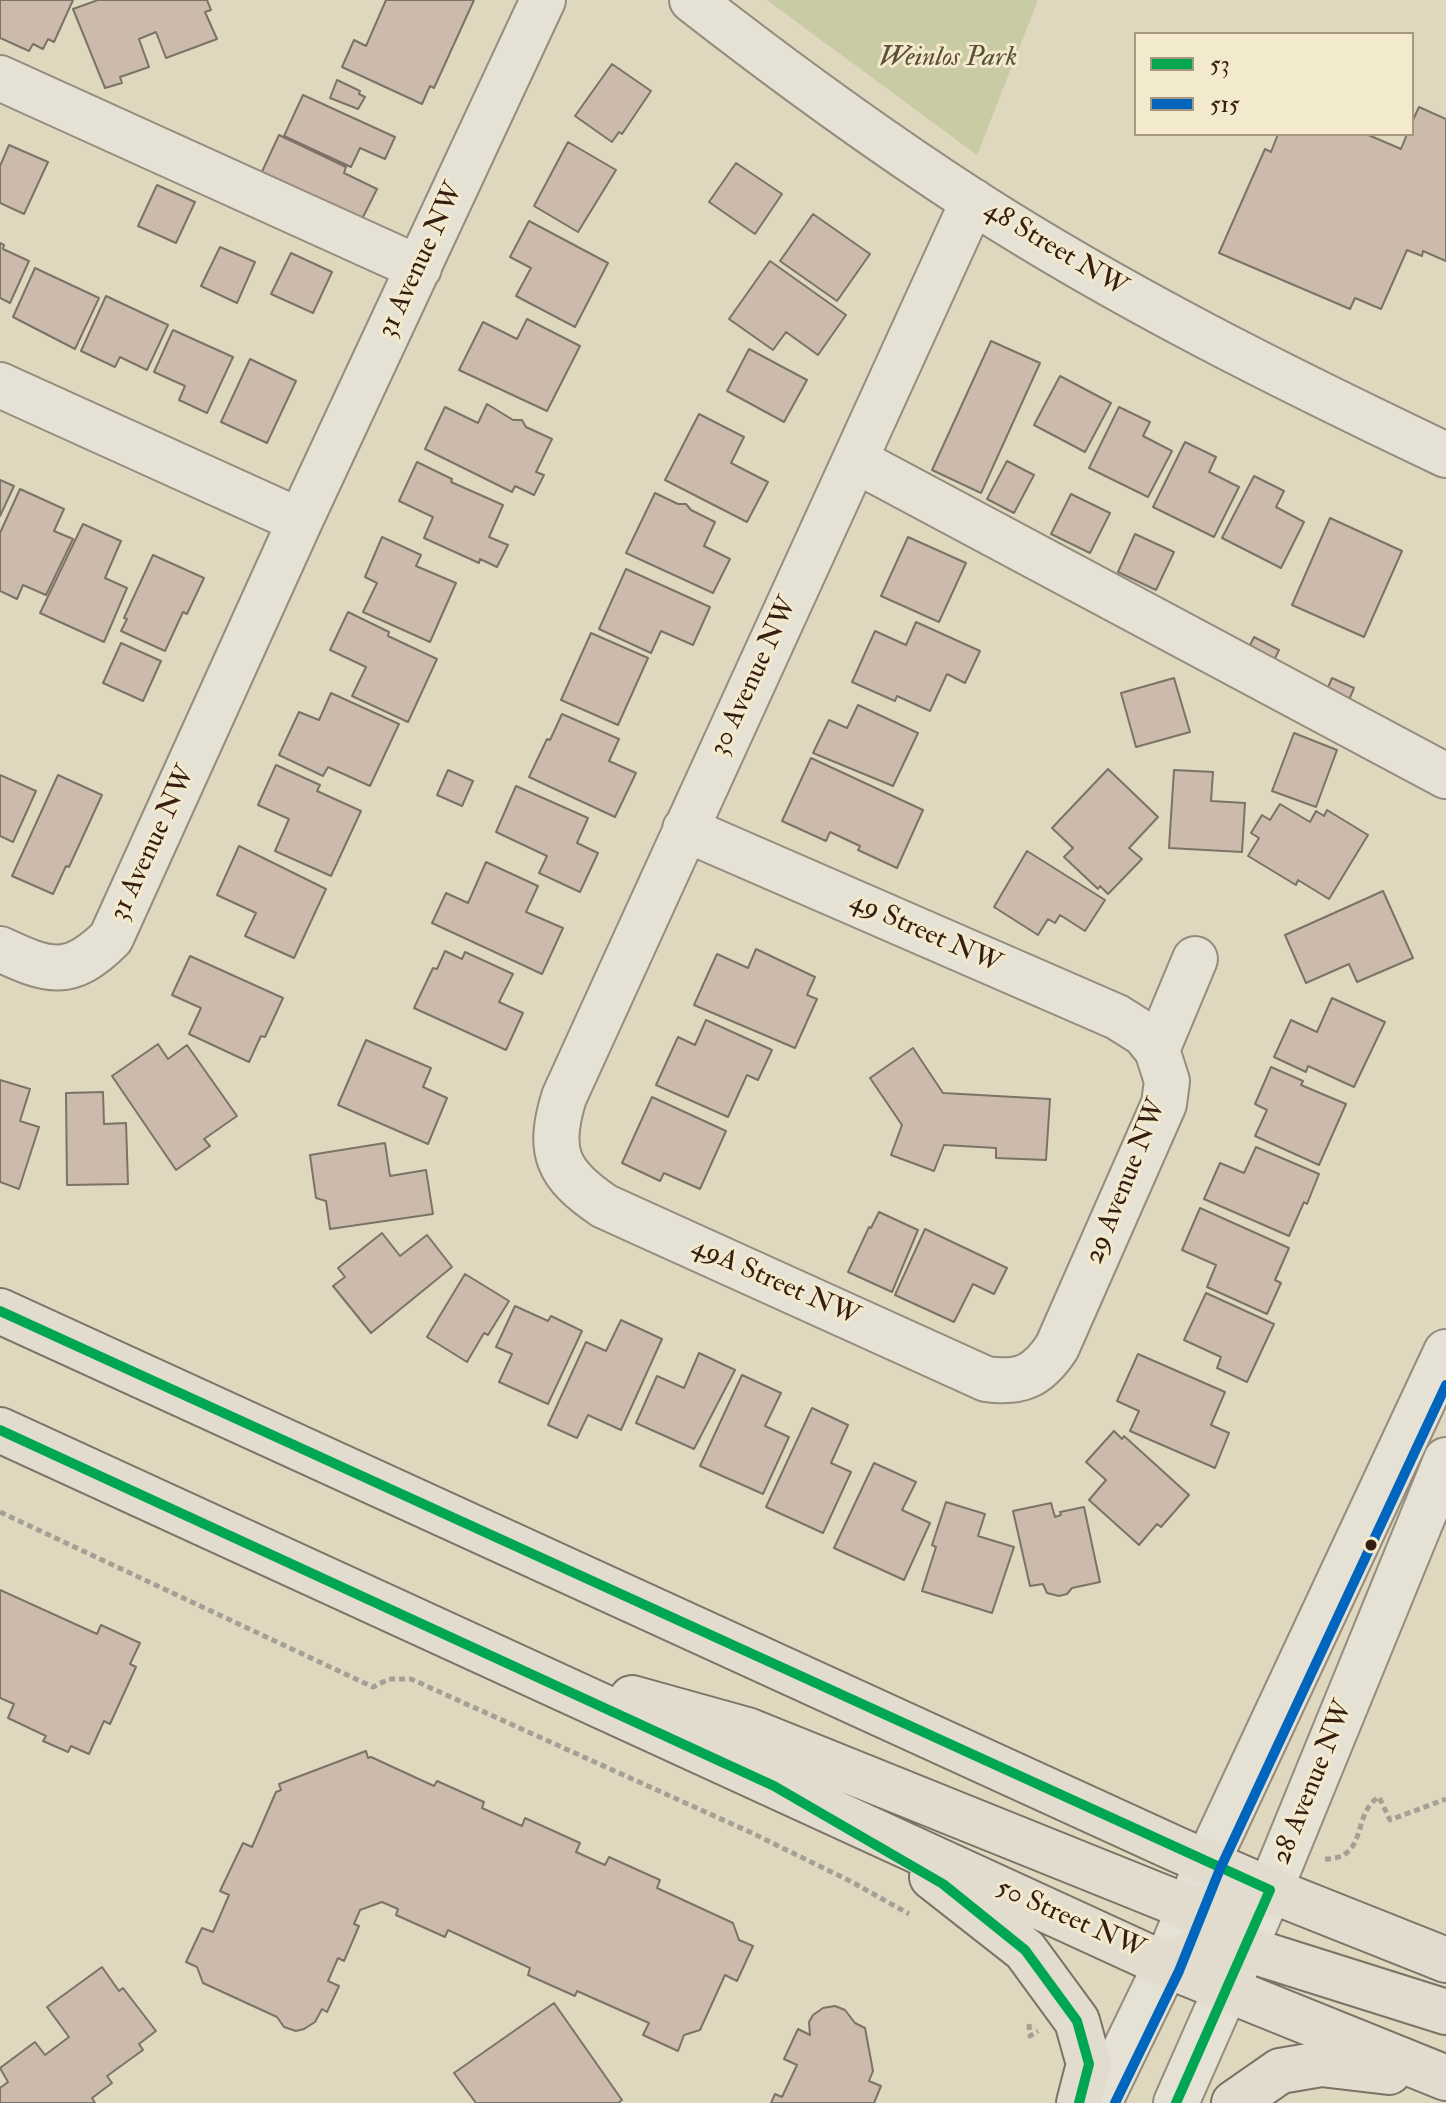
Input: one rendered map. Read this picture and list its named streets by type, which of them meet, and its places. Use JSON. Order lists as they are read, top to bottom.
{
  "streets": {
    "main road": ["50 Street NW"],
    "street": [
      "48 Street NW",
      "31 Avenue NW",
      "30 Avenue NW",
      "49 Street NW",
      "29 Avenue NW",
      "49A Street NW",
      "28 Avenue NW"
    ]
  },
  "crossings": [
    ["48 Street NW", "30 Avenue NW"],
    ["30 Avenue NW", "49 Street NW"],
    ["30 Avenue NW", "49A Street NW"],
    ["49 Street NW", "29 Avenue NW"],
    ["29 Avenue NW", "49A Street NW"],
    ["28 Avenue NW", "50 Street NW"]
  ],
  "parks": ["Weinlos Park"],
  "lines": ["transit line 53", "transit line 515"],
  "legend": ["53", "515"]
}
